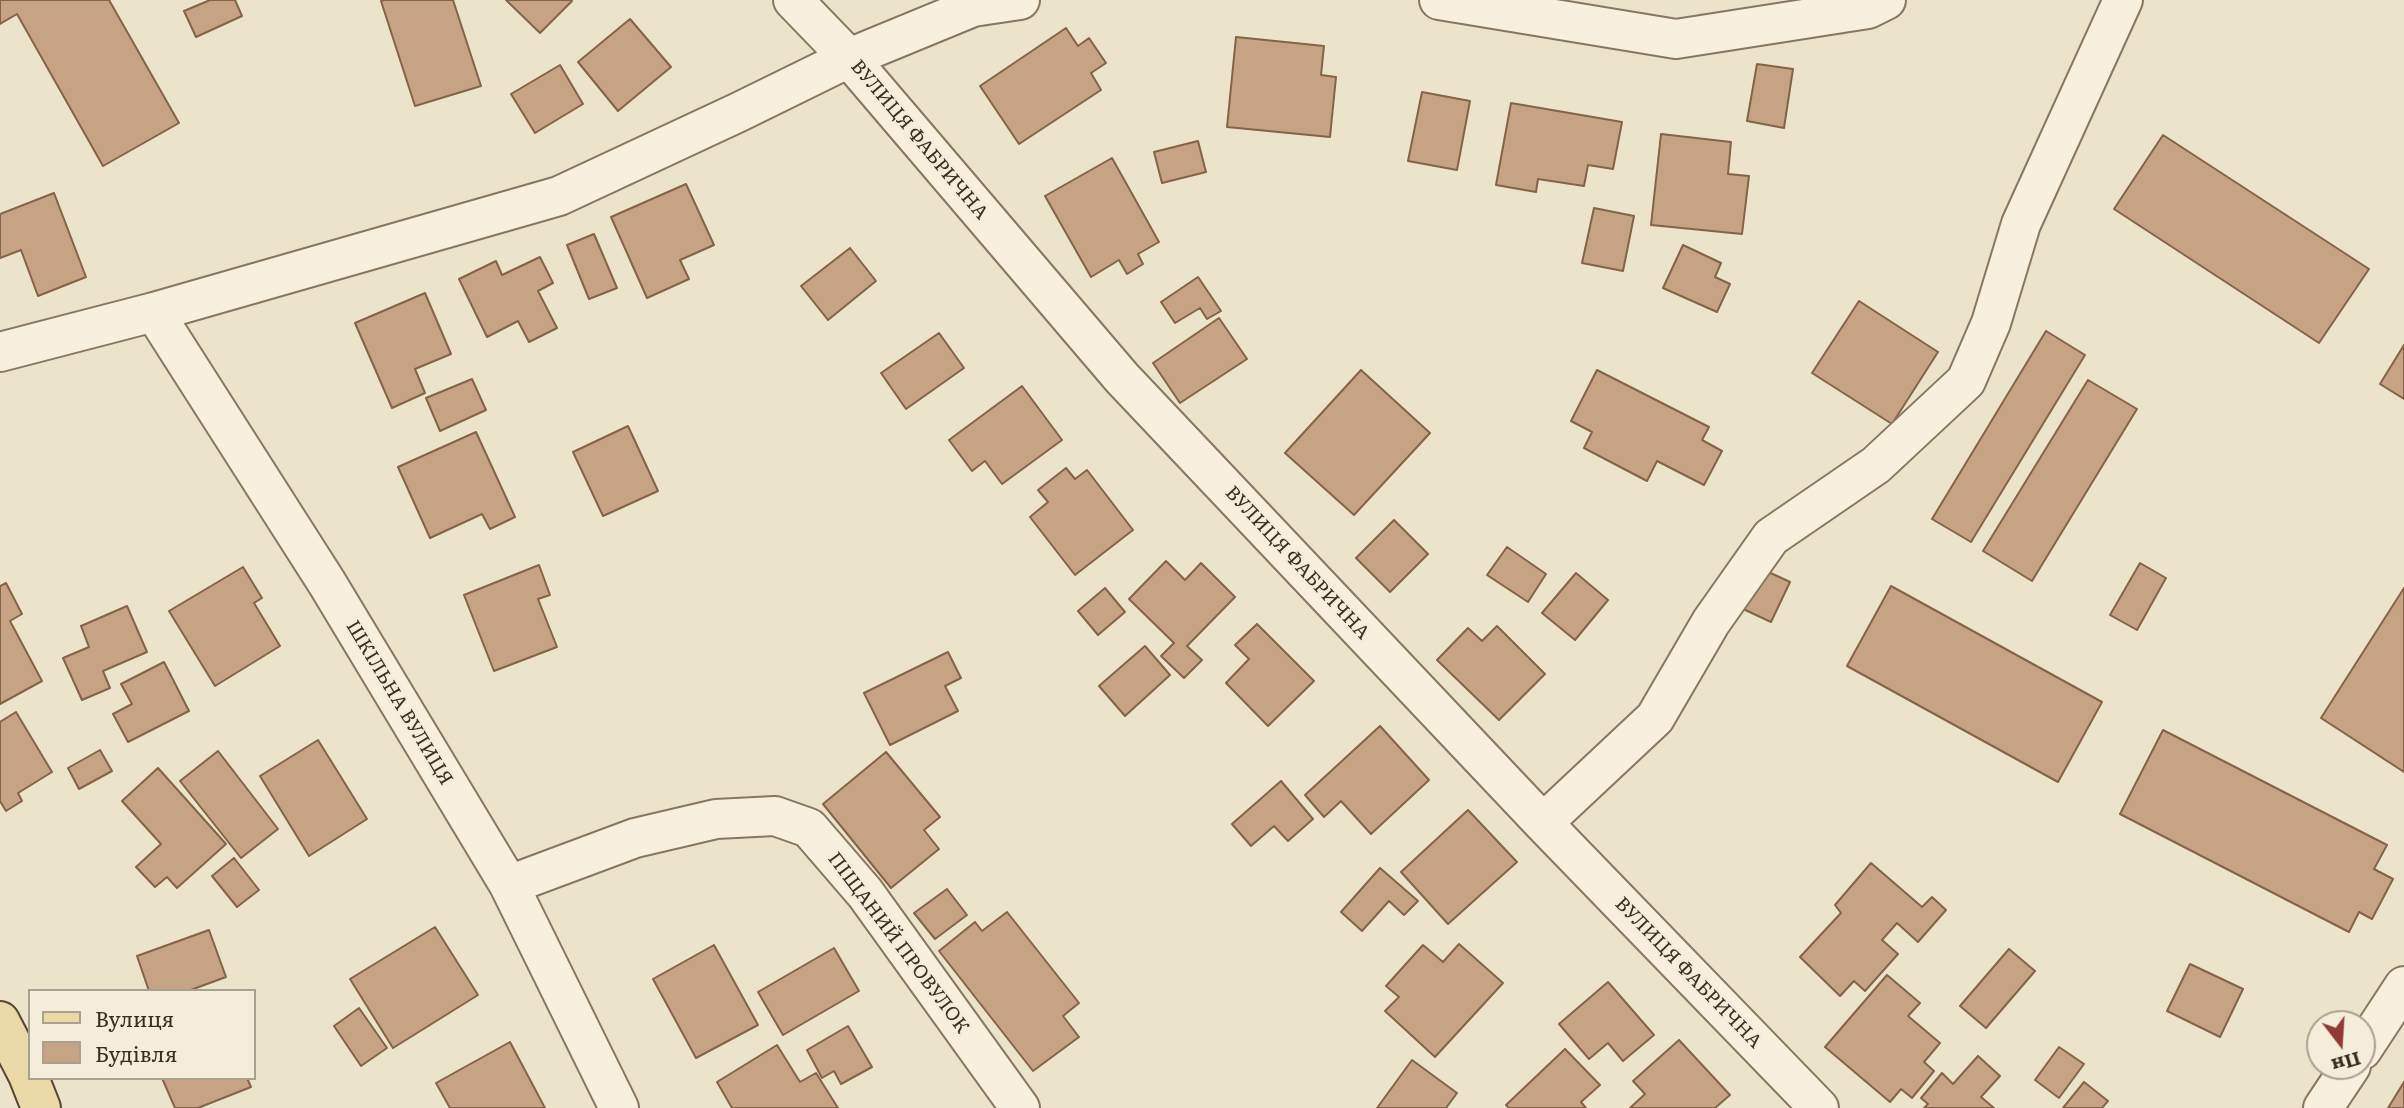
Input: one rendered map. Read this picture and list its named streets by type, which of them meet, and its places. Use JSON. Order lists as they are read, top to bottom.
{
  "streets": {
    "street": ["ВУЛИЦЯ ФАБРИЧНА", "ШКІЛЬНА ВУЛИЦЯ", "ПІЩАНИЙ ПРОВУЛОК"]
  },
  "crossings": [
    ["ШКІЛЬНА ВУЛИЦЯ", "ПІЩАНИЙ ПРОВУЛОК"]
  ],
  "legend": ["Вулиця", "Будівля"],
  "north": "bottom"
}
